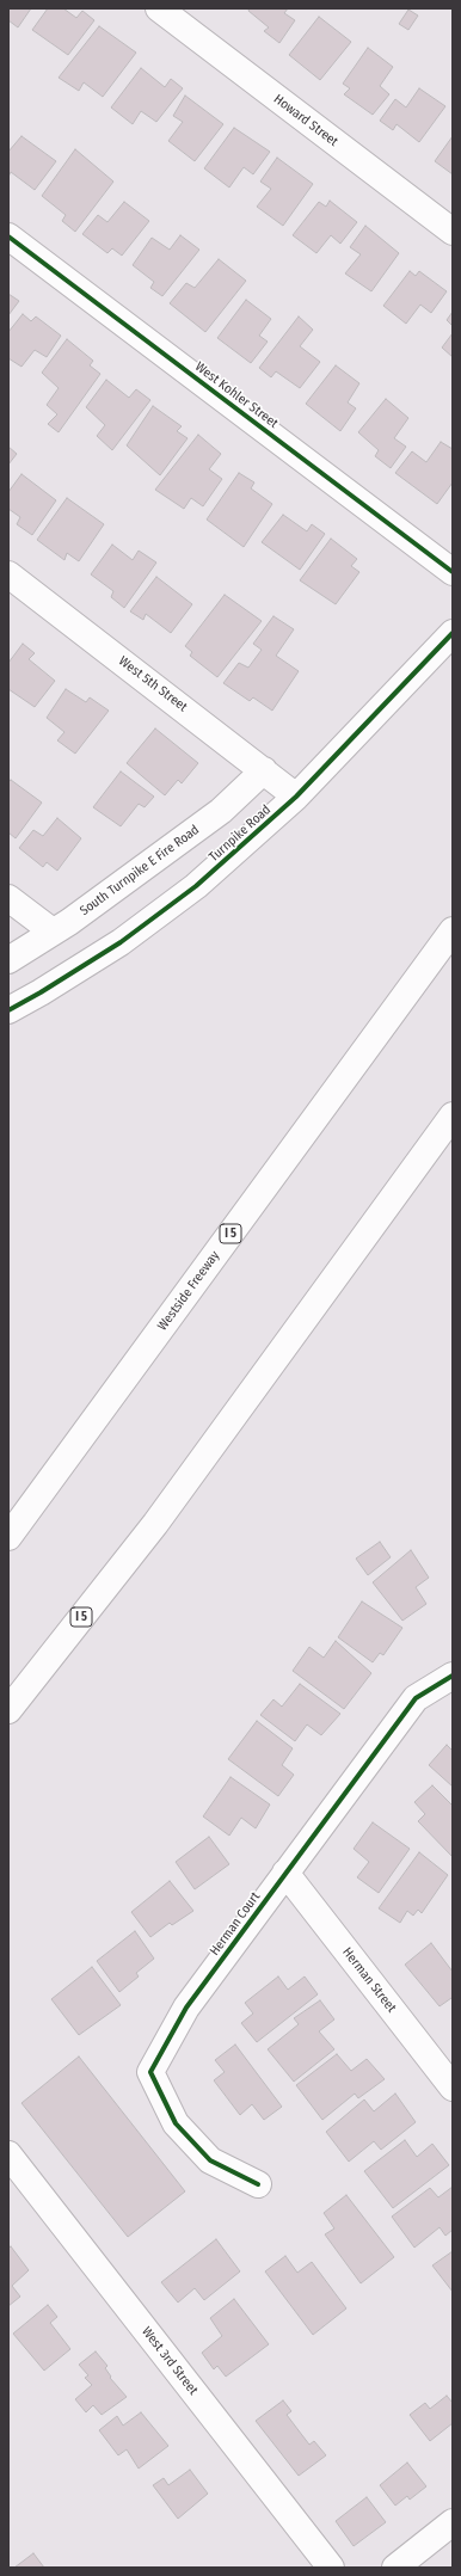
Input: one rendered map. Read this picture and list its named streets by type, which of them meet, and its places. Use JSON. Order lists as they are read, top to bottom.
{
  "streets": {
    "main road": [
      "Howard Street",
      "West Kohler Street",
      "West 5th Street",
      "Turnpike Road",
      "South Turnpike E Fire Road",
      "I 5",
      "Westside Freeway",
      "Herman Court",
      "Herman Street",
      "West 3rd Street"
    ]
  },
  "crossings": [
    ["West 5th Street", "Turnpike Road"],
    ["West 5th Street", "South Turnpike E Fire Road"],
    ["Herman Court", "Herman Street"]
  ]
}
